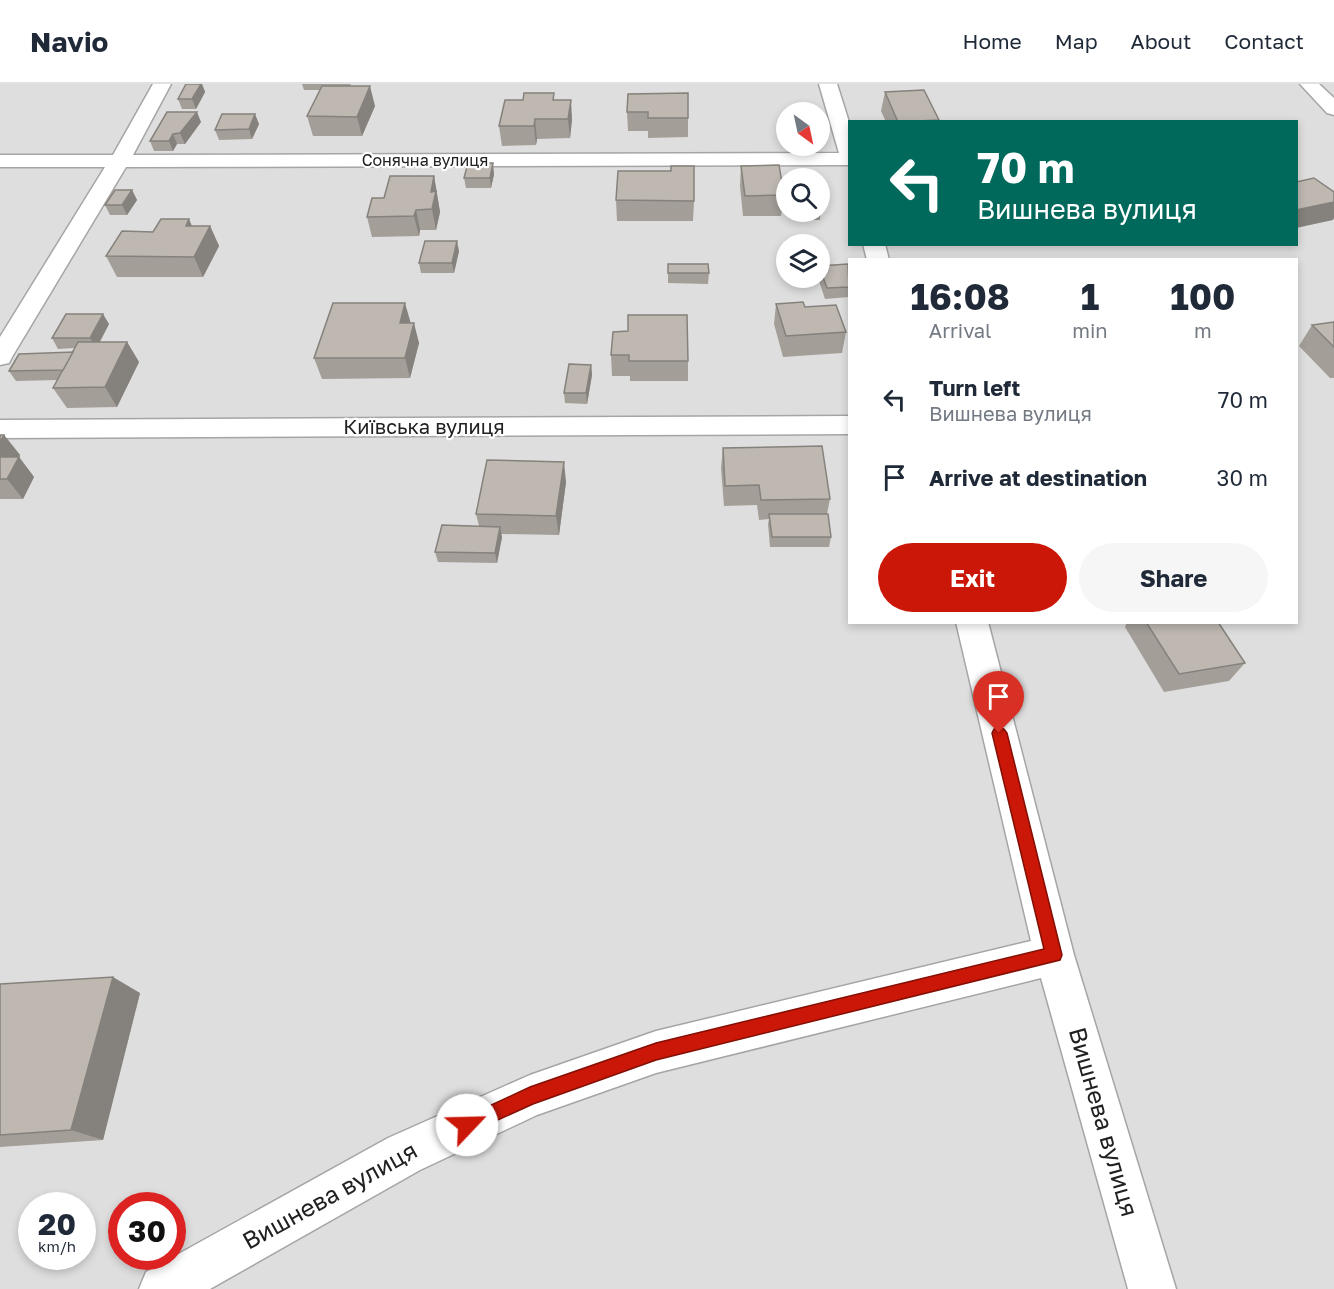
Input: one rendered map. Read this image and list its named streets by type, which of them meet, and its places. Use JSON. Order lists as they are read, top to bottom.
{
  "streets": {
    "street": ["Сонячна вулиця", "Київська вулиця", "Вишнева вулиця"]
  },
  "north": "bottom right",
  "page": {
    "header": "Navio",
    "nav": [
      "Home",
      "Map",
      "About",
      "Contact"
    ],
    "turn": ["70 m", "Вишнева вулиця"],
    "eta": [
      "16:08",
      "Arrival",
      "1",
      "min",
      "100",
      "m"
    ],
    "list": [
      {
        "name": "Turn left",
        "note": "Вишнева вулиця",
        "value": "70 m"
      },
      {
        "name": "Arrive at destination",
        "value": "30 m"
      }
    ],
    "buttons": ["Exit", "Share"],
    "speed": "20 km/h",
    "limit": "30"
  }
}
